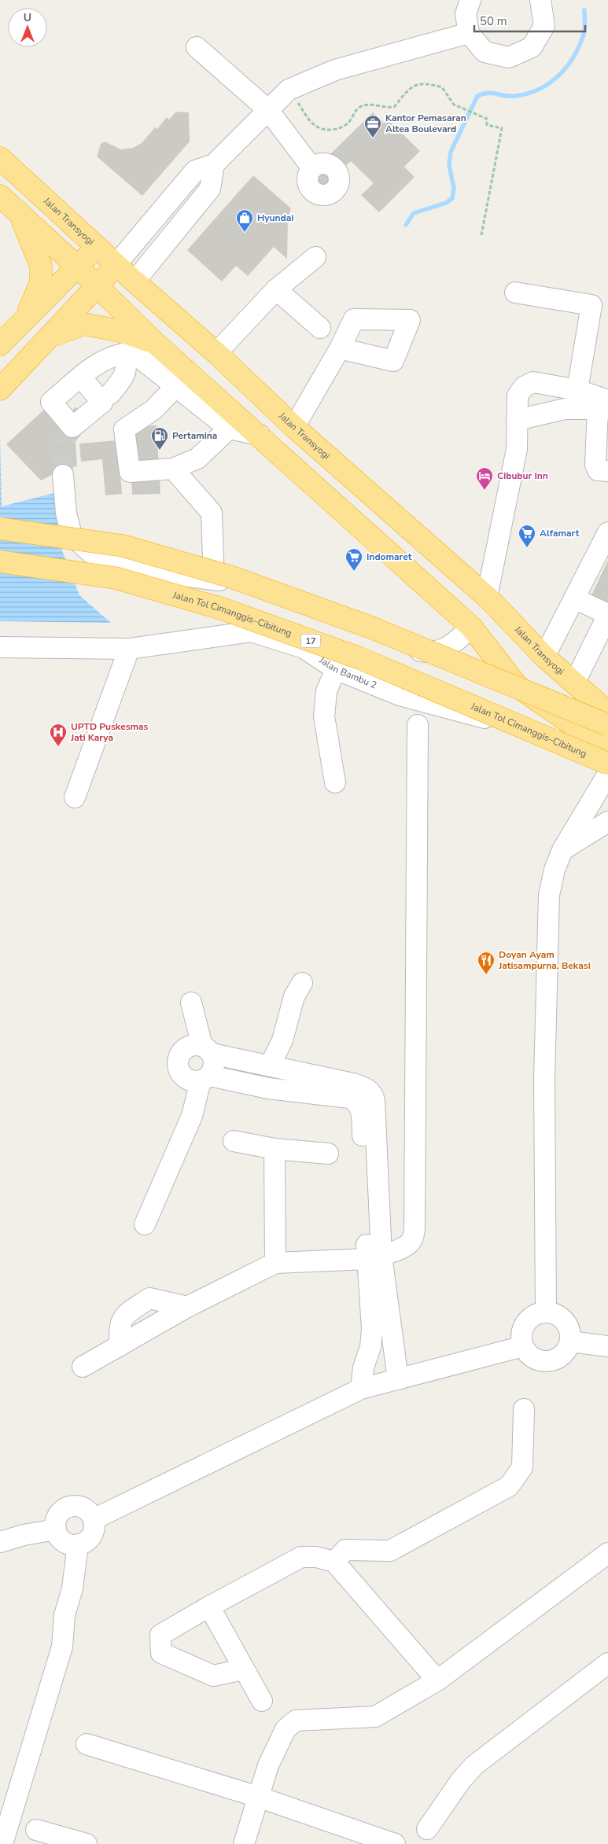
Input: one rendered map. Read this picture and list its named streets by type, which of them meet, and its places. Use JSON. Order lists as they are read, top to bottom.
{
  "streets": {
    "highway": ["Jalan Transyogi", "Jalan Tol Cimanggis–Cibitung", "17"],
    "street": ["Jalan Bambu 2"]
  },
  "places": {
    "office": ["Kantor Pemasaran Altea Boulevard"],
    "shop": ["Hyundai"],
    "fuel station": ["Pertamina"],
    "hotel": ["Cibubur Inn"],
    "supermarket": ["Alfamart", "Indomaret"],
    "hospital": ["UPTD Puskesmas Jati Karya"],
    "restaurant": ["Doyan Ayam Jatisampurna, Bekasi"]
  },
  "scale_bar": "50 m",
  "north": "top"
}
